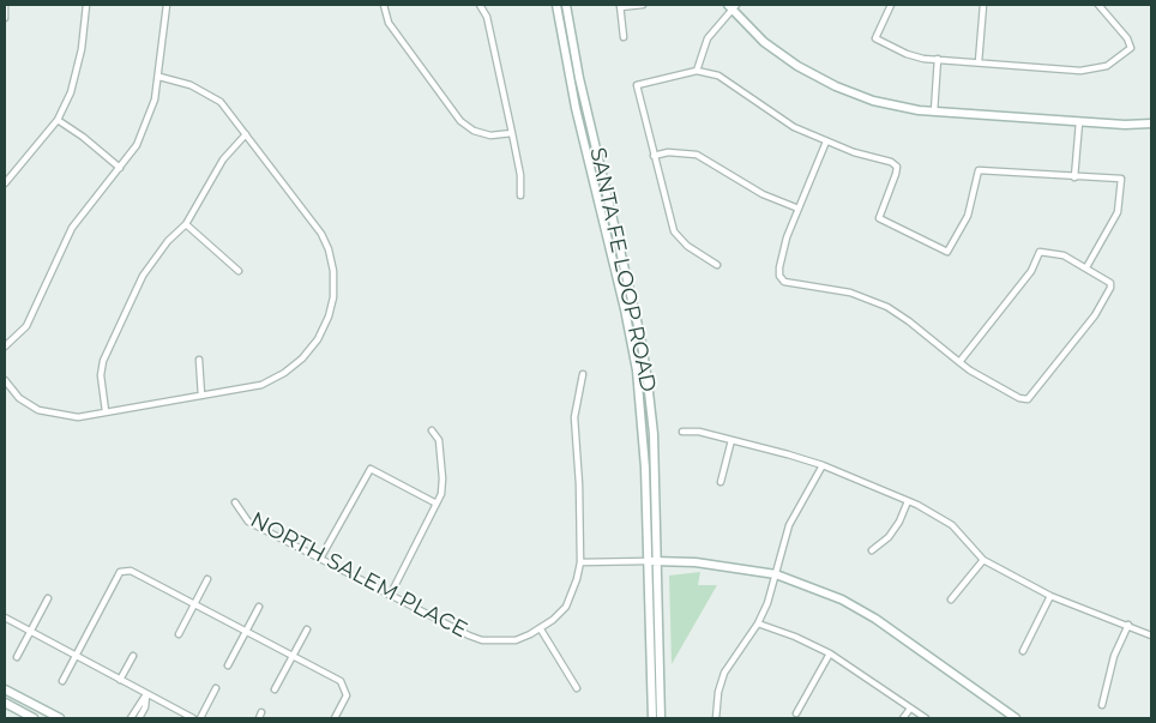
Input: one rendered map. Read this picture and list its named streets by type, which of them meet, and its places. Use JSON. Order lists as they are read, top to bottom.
{
  "streets": {
    "main road": ["SANTA FE LOOP ROAD"],
    "street": ["NORTH SALEM PLACE"]
  }
}
